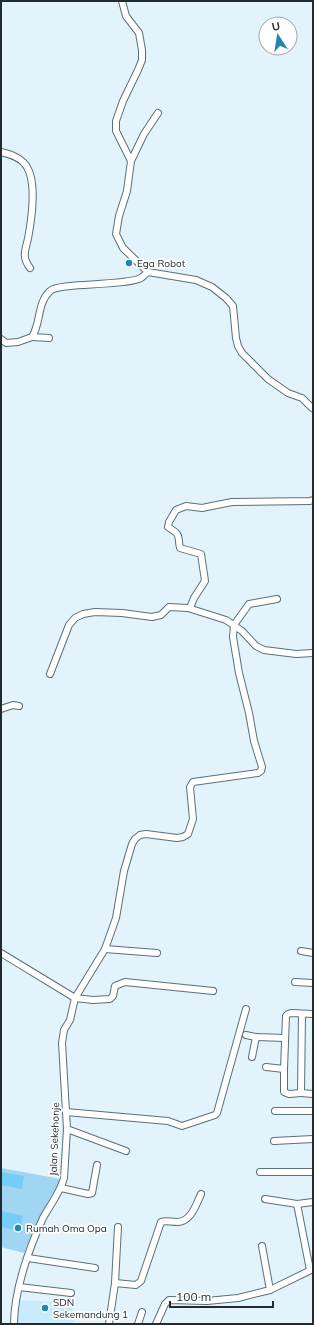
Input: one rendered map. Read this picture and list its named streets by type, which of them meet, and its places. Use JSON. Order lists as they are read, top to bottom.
{
  "streets": {
    "street": ["Jalan Sekehonje"]
  },
  "places": ["Ega Robot", "Rumah Oma Opa", "SDN Sekemandung 1"],
  "scale_bar": "100 m",
  "north": "top"
}
